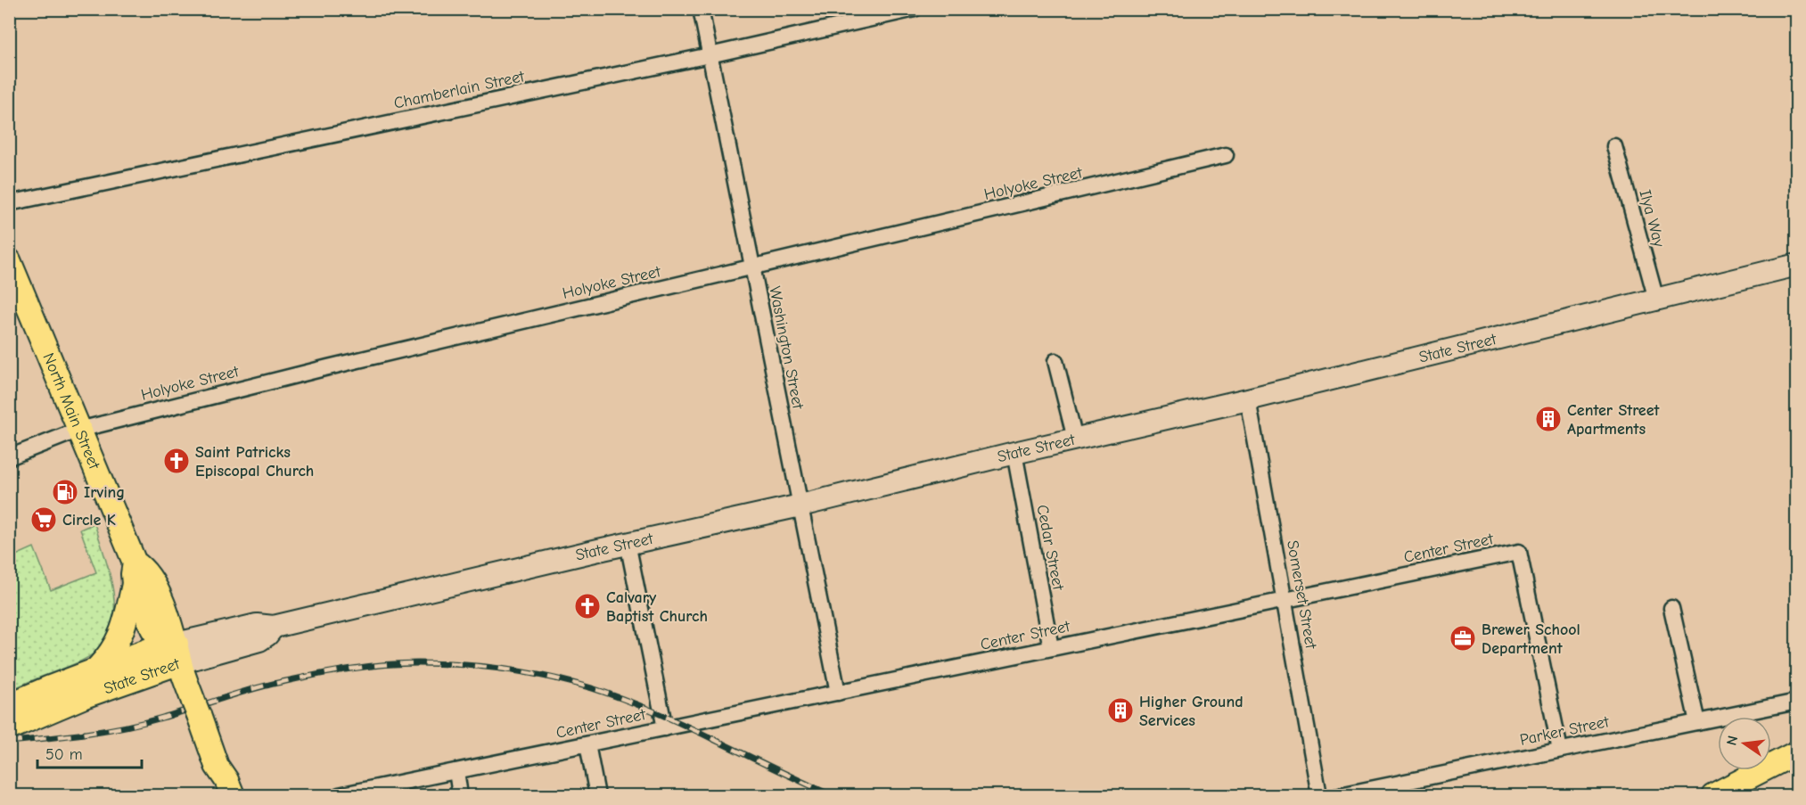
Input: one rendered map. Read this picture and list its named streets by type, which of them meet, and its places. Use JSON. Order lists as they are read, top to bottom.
{
  "streets": {
    "main road": ["State Street", "North Main Street"],
    "street": [
      "Chamberlain Street",
      "Holyoke Street",
      "Ilya Way",
      "Washington Street",
      "Cedar Street",
      "Center Street",
      "Somerset Street",
      "Parker Street"
    ]
  },
  "crossings": [
    ["Chamberlain Street", "Washington Street"],
    ["Holyoke Street", "Washington Street"],
    ["Holyoke Street", "North Main Street"],
    ["Ilya Way", "State Street"],
    ["Washington Street", "State Street"],
    ["Washington Street", "Center Street"],
    ["State Street", "North Main Street"],
    ["State Street", "Cedar Street"],
    ["State Street", "Somerset Street"],
    ["Cedar Street", "Center Street"],
    ["Center Street", "Somerset Street"],
    ["Center Street", "Parker Street"]
  ],
  "places": {
    "building": ["Center Street Apartments", "Higher Ground Services"],
    "church": ["Saint Patricks Episcopal Church", "Calvary Baptist Church"],
    "fuel station": ["Irving"],
    "supermarket": ["Circle K"],
    "office": ["Brewer School Department"]
  },
  "scale_bar": "50 m",
  "north": "left"
}
